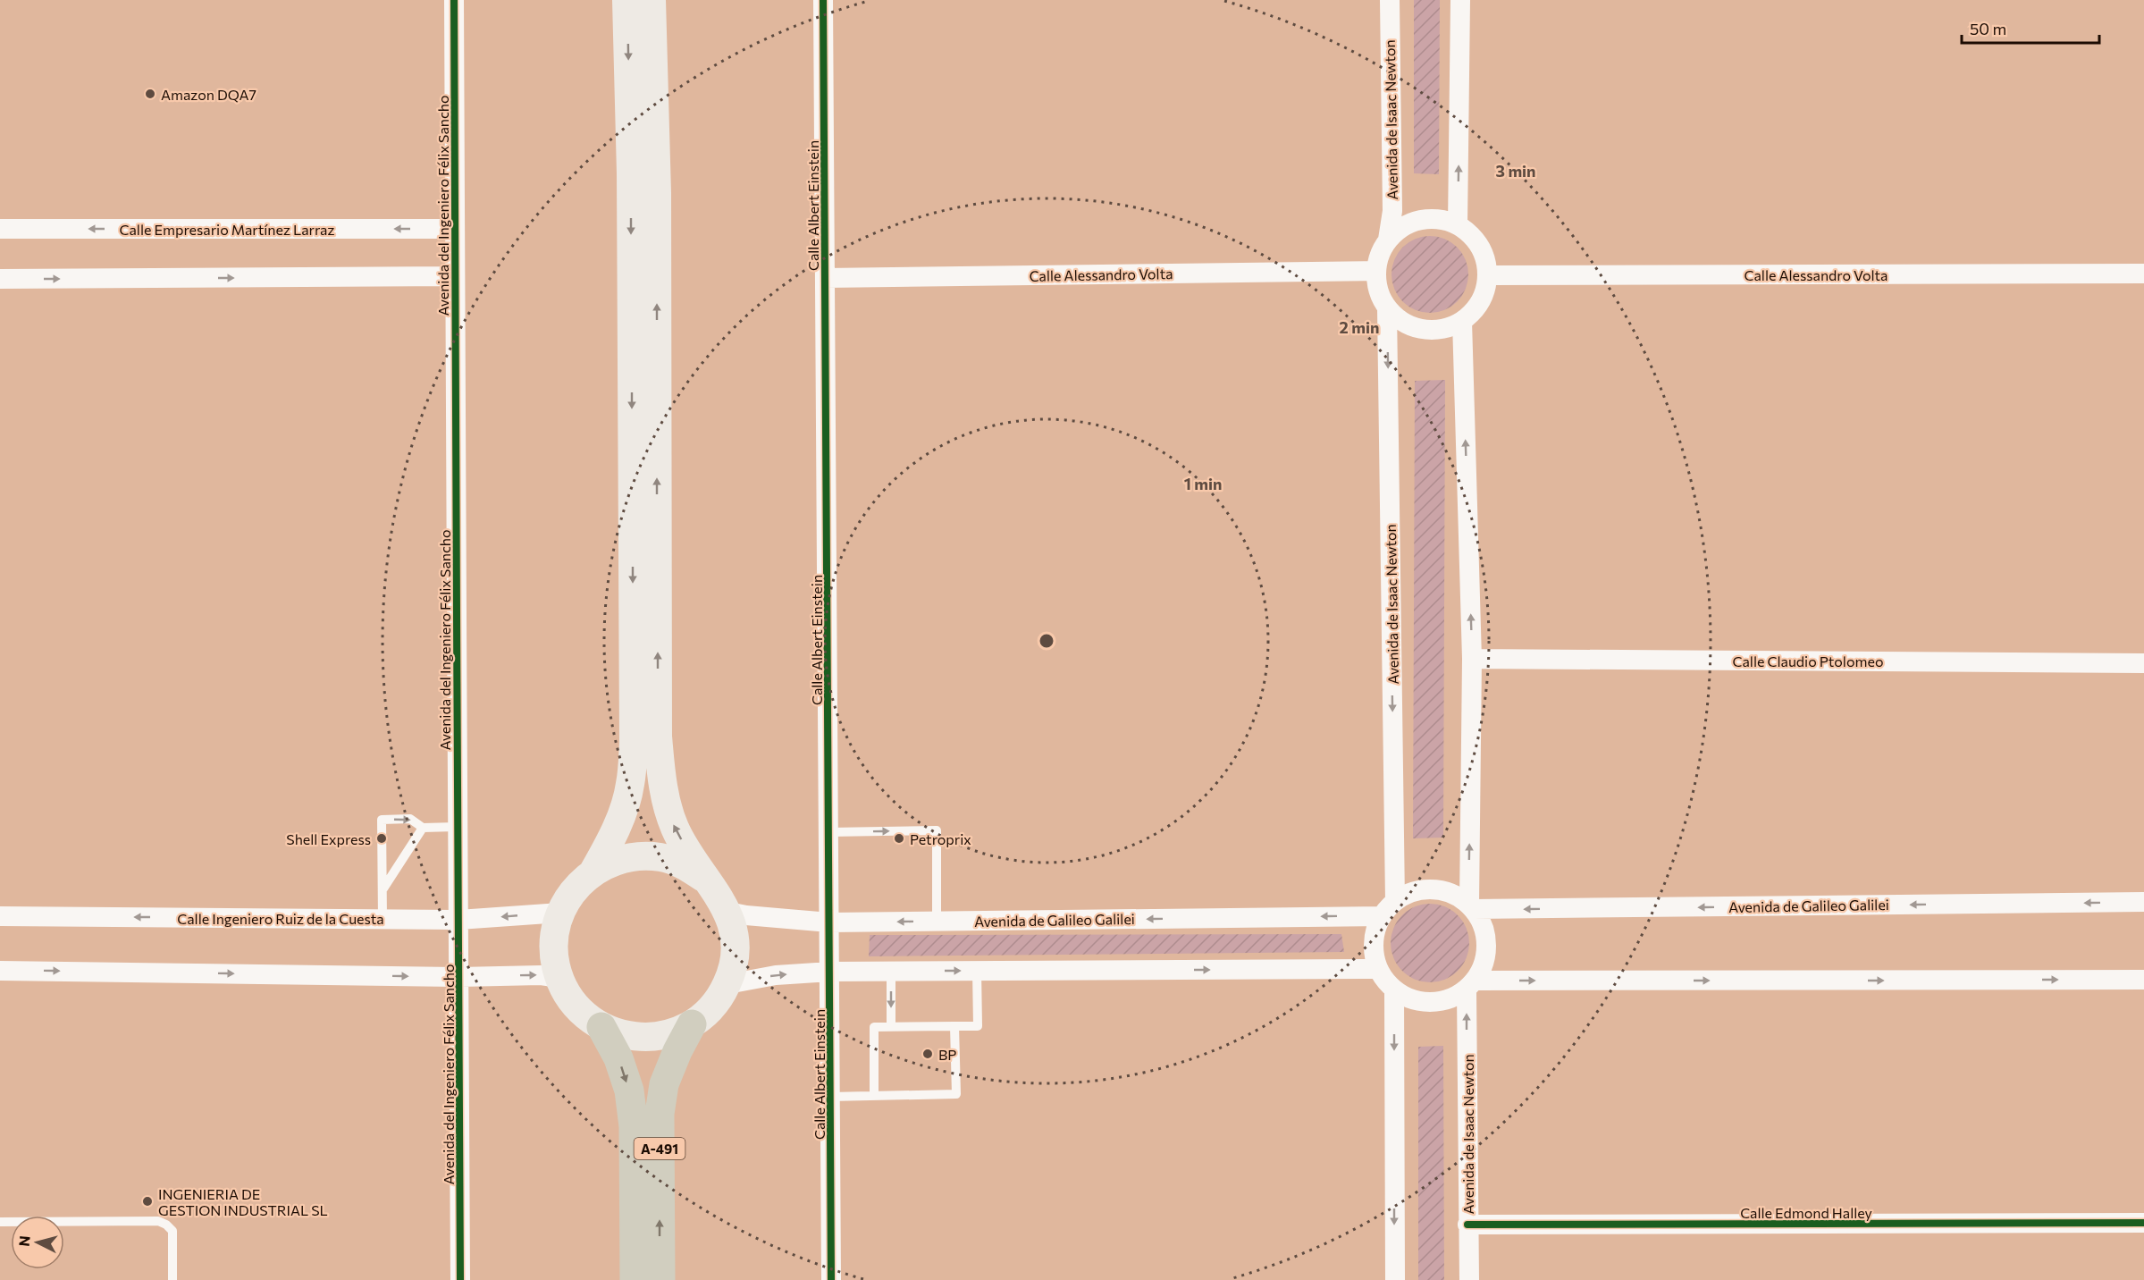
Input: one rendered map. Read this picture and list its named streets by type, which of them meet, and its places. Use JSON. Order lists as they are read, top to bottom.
{
  "streets": {
    "highway": ["A-491"],
    "street": [
      "Avenida de Isaac Newton",
      "Avenida del Ingeniero Félix Sancho",
      "Calle Albert Einstein",
      "Calle Empresario Martínez Larraz",
      "Calle Alessandro Volta",
      "Calle Claudio Ptolomeo",
      "Avenida de Galileo Galilei",
      "Calle Ingeniero Ruiz de la Cuesta",
      "Calle Edmond Halley"
    ]
  },
  "crossings": [
    ["Avenida de Isaac Newton", "Calle Alessandro Volta"],
    ["Avenida de Isaac Newton", "Avenida de Galileo Galilei"],
    ["Avenida de Isaac Newton", "Calle Edmond Halley"],
    ["Avenida del Ingeniero Félix Sancho", "Calle Empresario Martínez Larraz"],
    ["Avenida del Ingeniero Félix Sancho", "Calle Ingeniero Ruiz de la Cuesta"],
    ["Calle Albert Einstein", "Calle Alessandro Volta"],
    ["Calle Albert Einstein", "Avenida de Galileo Galilei"],
    ["Avenida de Galileo Galilei", "Calle Ingeniero Ruiz de la Cuesta"],
    ["Avenida de Galileo Galilei", "A-491"],
    ["Calle Ingeniero Ruiz de la Cuesta", "A-491"]
  ],
  "places": [
    "Amazon DQA7",
    "Shell Express",
    "Petroprix",
    "BP",
    "INGENIERIA DE GESTION INDUSTRIAL SL"
  ],
  "scale_bar": "50 m",
  "north": "left",
  "rings": ["3 min", "2 min", "1 min"]
}
